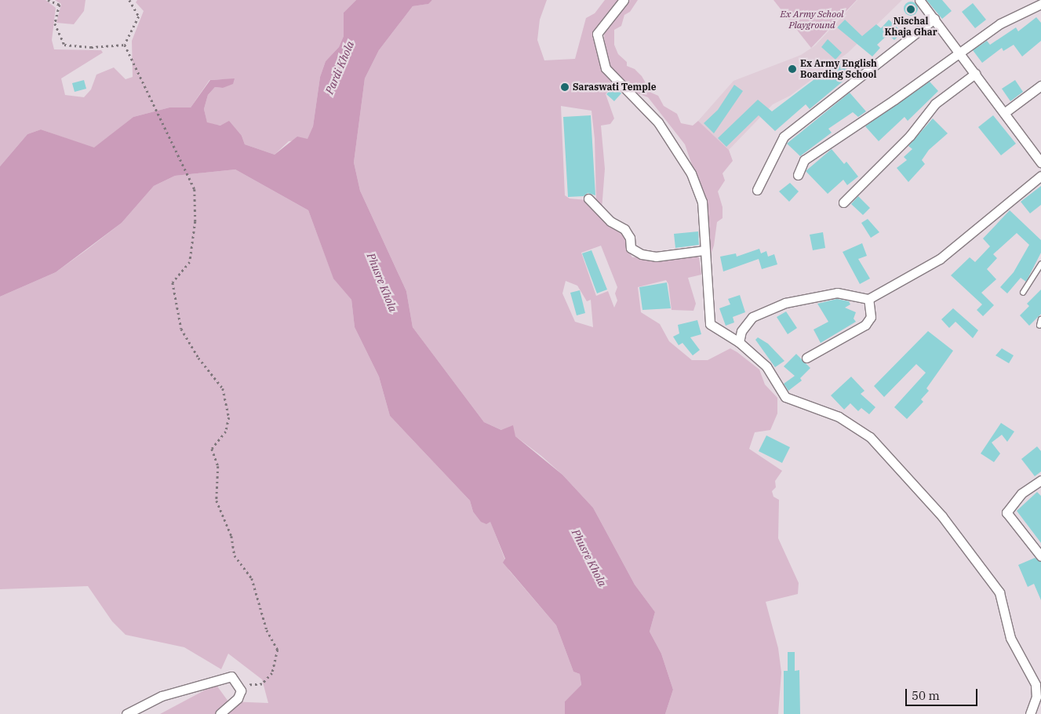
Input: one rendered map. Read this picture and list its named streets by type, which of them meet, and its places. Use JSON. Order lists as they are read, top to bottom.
{
  "water": ["Pardi Khola", "Phusre Khola"],
  "parks": ["Ex Army School Playground"],
  "places": ["Nischal Khaja Ghar", "Ex Army English Boarding School", "Saraswati Temple"],
  "scale_bar": "50 m"
}
